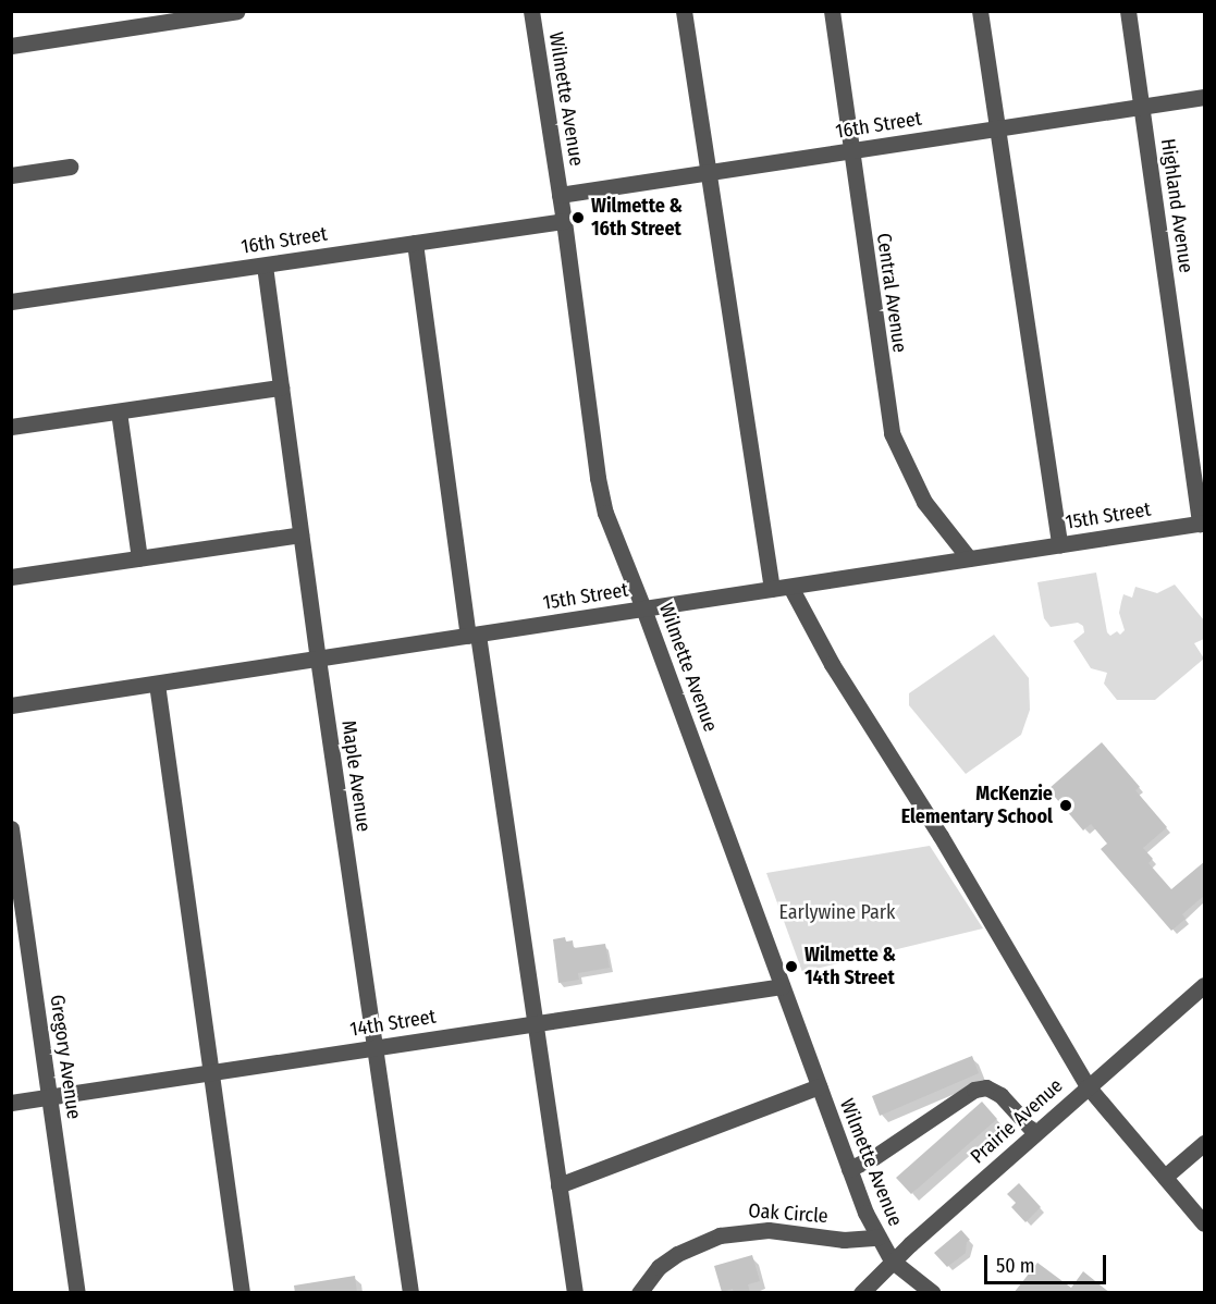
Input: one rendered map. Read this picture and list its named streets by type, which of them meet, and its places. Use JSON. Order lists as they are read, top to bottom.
{
  "streets": {
    "street": [
      "Wilmette Avenue",
      "16th Street",
      "Highland Avenue",
      "Central Avenue",
      "15th Street",
      "Maple Avenue",
      "14th Street",
      "Gregory Avenue",
      "Prairie Avenue",
      "Oak Circle"
    ]
  },
  "crossings": [
    ["Wilmette Avenue", "16th Street"],
    ["Wilmette Avenue", "15th Street"],
    ["Wilmette Avenue", "14th Street"],
    ["Wilmette Avenue", "Prairie Avenue"],
    ["Wilmette Avenue", "Oak Circle"],
    ["16th Street", "Highland Avenue"],
    ["16th Street", "Central Avenue"],
    ["16th Street", "Maple Avenue"],
    ["Highland Avenue", "15th Street"],
    ["Central Avenue", "15th Street"],
    ["15th Street", "Maple Avenue"],
    ["Maple Avenue", "14th Street"],
    ["14th Street", "Gregory Avenue"]
  ],
  "parks": ["Earlywine Park"],
  "places": ["Wilmette & 16th Street", "McKenzie Elementary School", "Wilmette & 14th Street"],
  "scale_bar": "50 m"
}
